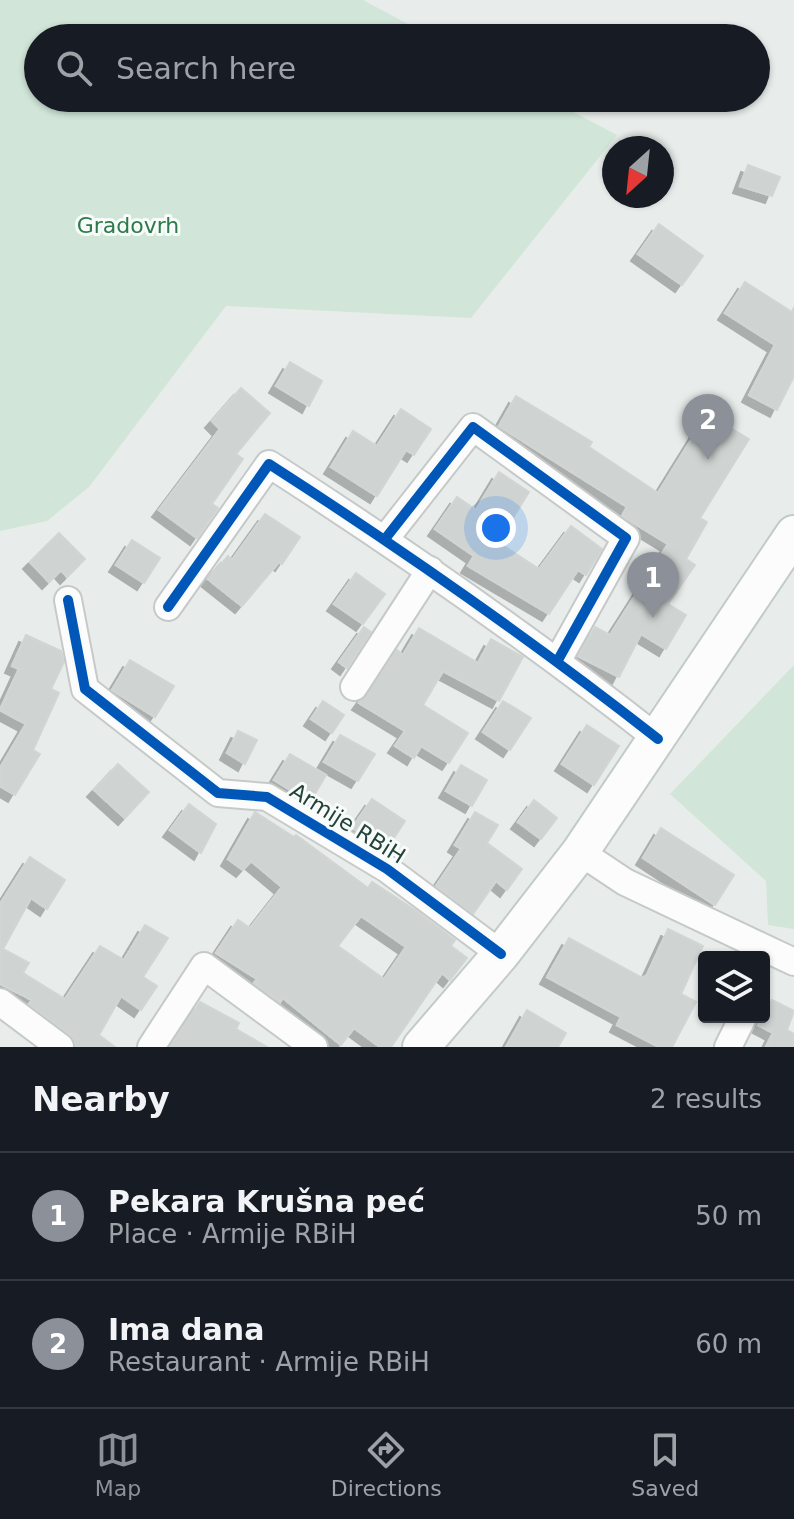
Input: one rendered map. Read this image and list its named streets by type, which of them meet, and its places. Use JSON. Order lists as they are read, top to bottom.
{
  "streets": {
    "street": ["Armije RBiH"]
  },
  "parks": ["Gradovrh"],
  "north": "bottom left",
  "page": {
    "search": "Search here",
    "pins": ["2", "1"],
    "heading": ["Nearby", "2 results"],
    "list": [
      {
        "mark": "1",
        "name": "Pekara Krušna peć",
        "note": "Place · Armije RBiH",
        "value": "50 m"
      },
      {
        "mark": "2",
        "name": "Ima dana",
        "note": "Restaurant · Armije RBiH",
        "value": "60 m"
      }
    ],
    "nav": ["Map", "Directions", "Saved"]
  }
}
